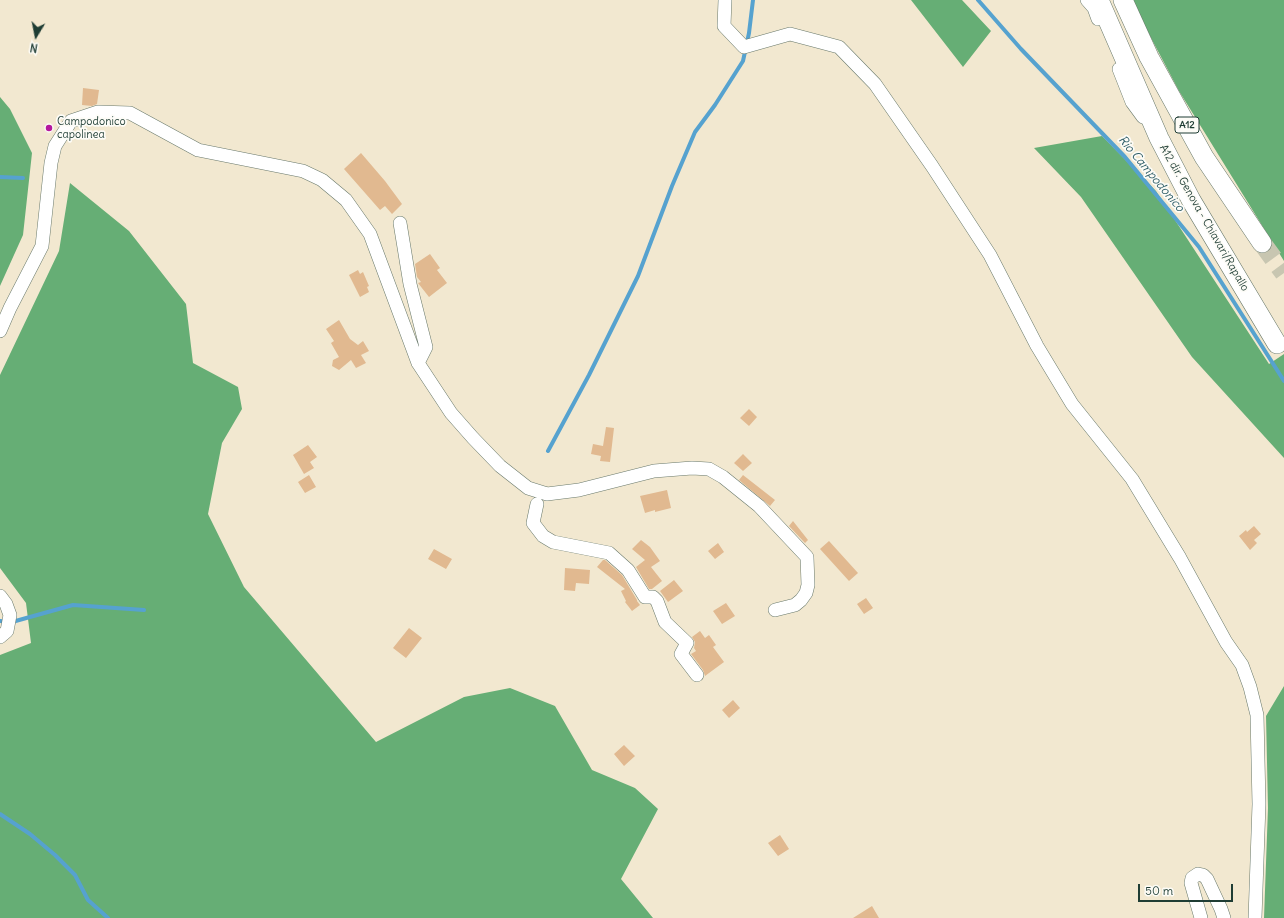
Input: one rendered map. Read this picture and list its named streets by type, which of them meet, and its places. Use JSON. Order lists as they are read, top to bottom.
{
  "streets": {
    "highway": ["A12", "A12 dir. Genova - Chiavari/Rapallo"]
  },
  "water": ["Rio Campodonico"],
  "places": ["Campodonico capolinea"],
  "scale_bar": "50 m",
  "north": "bottom"
}
